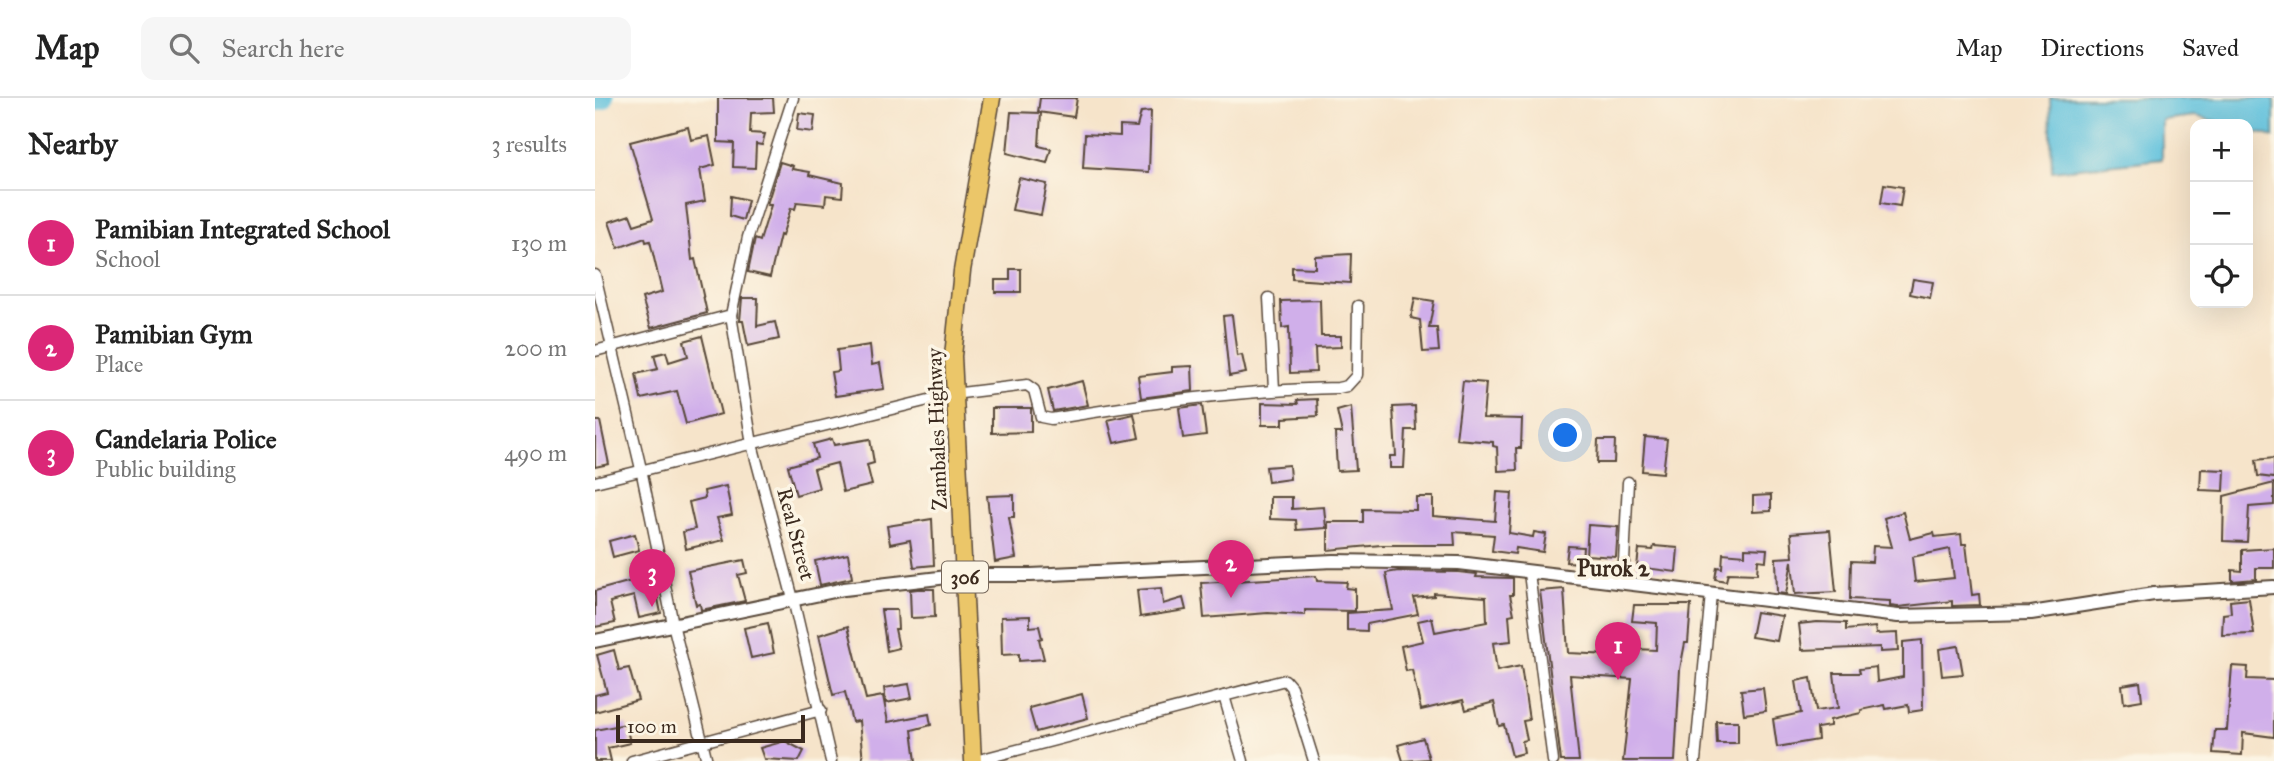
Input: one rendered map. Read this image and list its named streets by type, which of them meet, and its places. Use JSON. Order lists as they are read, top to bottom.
{
  "streets": {
    "main road": ["Zambales Highway", "306"],
    "street": ["Real Street"]
  },
  "districts": ["Purok 2"],
  "scale_bar": "100 m",
  "page": {
    "header": "Map",
    "search": "Search here",
    "nav": ["Map", "Directions", "Saved"],
    "heading": ["Nearby", "3 results"],
    "map_buttons": ["+", "−"],
    "list": [
      {
        "mark": "1",
        "name": "Pamibian Integrated School",
        "note": "School",
        "value": "130 m"
      },
      {
        "mark": "2",
        "name": "Pamibian Gym",
        "note": "Place",
        "value": "200 m"
      },
      {
        "mark": "3",
        "name": "Candelaria Police",
        "note": "Public building",
        "value": "490 m"
      }
    ],
    "pins": ["2", "3", "1"],
    "scale": "100 m"
  }
}
